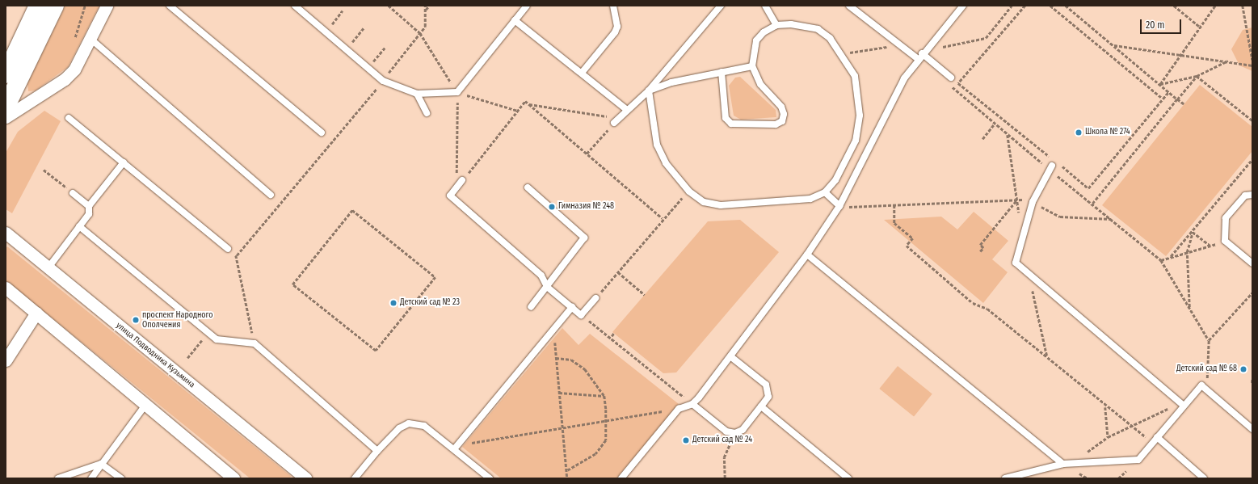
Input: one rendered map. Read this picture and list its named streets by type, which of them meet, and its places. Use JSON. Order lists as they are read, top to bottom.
{
  "streets": {
    "street": ["улица Подводника Кузьмина"]
  },
  "places": [
    "Школа № 274",
    "Гимназия № 248",
    "Детский сад № 23",
    "проспект Народного Ополчения",
    "Детский сад № 68",
    "Детский сад № 24"
  ],
  "scale_bar": "20 m"
}
